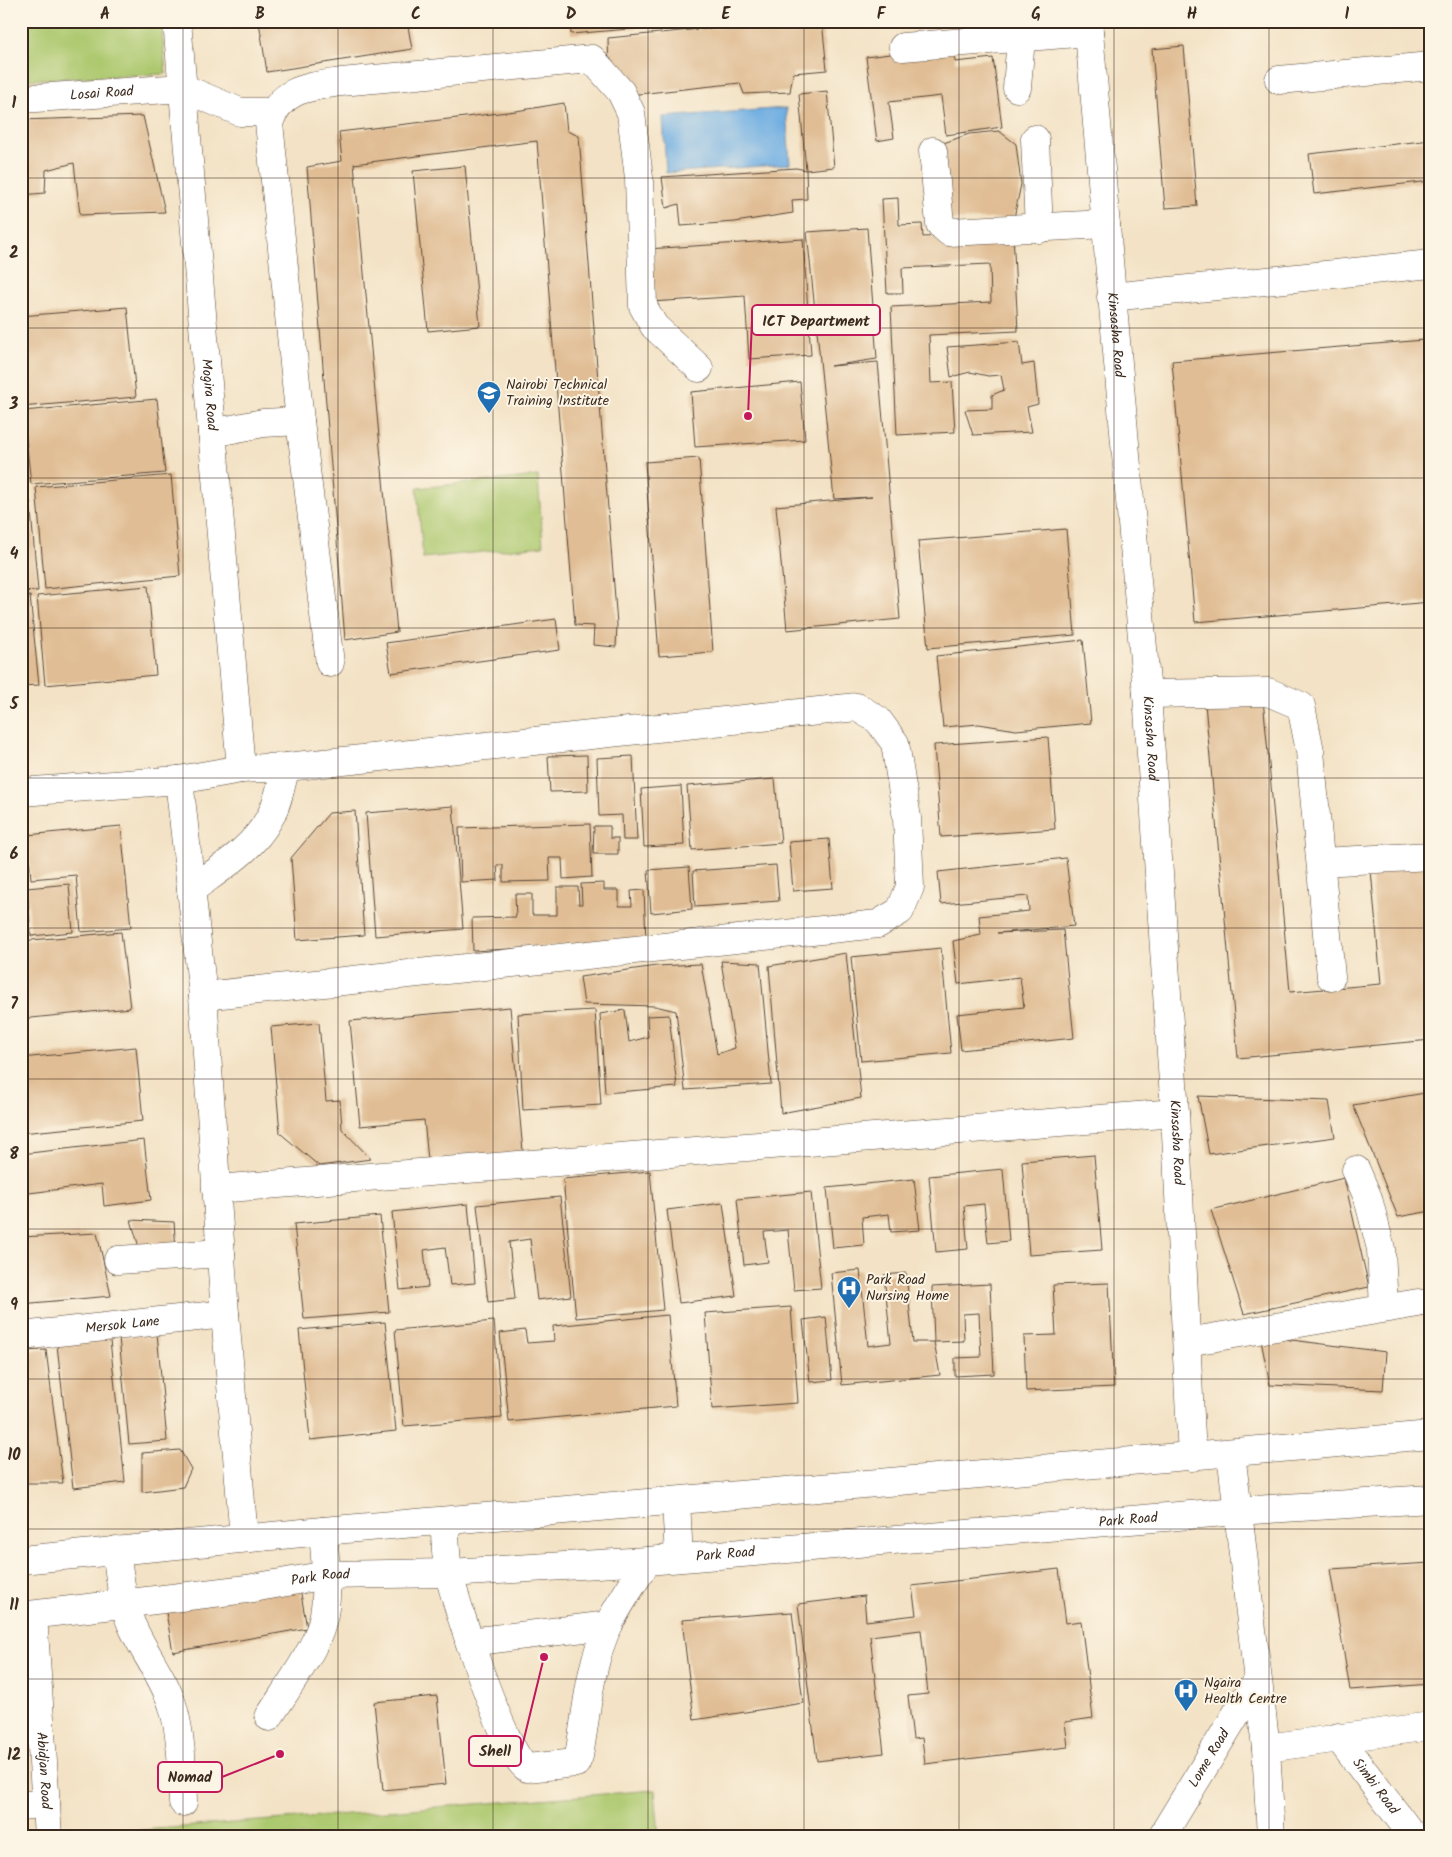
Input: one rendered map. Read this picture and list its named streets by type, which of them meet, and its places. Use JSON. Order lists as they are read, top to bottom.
{
  "streets": {
    "street": [
      "Losai Road",
      "Kinsasha Road",
      "Mogira Road",
      "Mersok Lane",
      "Park Road",
      "Lome Road",
      "Abidjan Road",
      "Simbi Road"
    ]
  },
  "crossings": [
    ["Losai Road", "Mogira Road"],
    ["Park Road", "Abidjan Road"]
  ],
  "places": {
    "school or university": ["Nairobi Technical Training Institute"],
    "other": ["ICT Department", "Shell", "Nomad"],
    "hospital": ["Park Road Nursing Home", "Ngaira Health Centre"]
  },
  "grid": {
    "columns": [
      "A",
      "B",
      "C",
      "D",
      "E",
      "F",
      "G",
      "H",
      "I"
    ],
    "rows": [
      "1",
      "2",
      "3",
      "4",
      "5",
      "6",
      "7",
      "8",
      "9",
      "10",
      "11",
      "12"
    ]
  }
}
